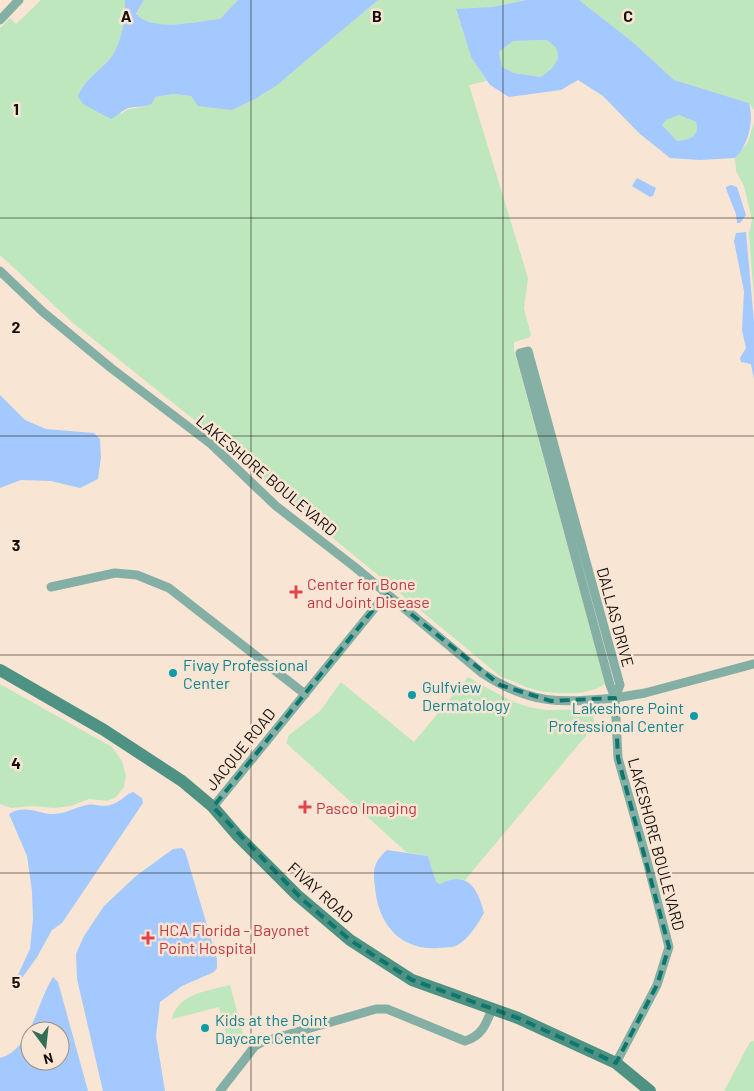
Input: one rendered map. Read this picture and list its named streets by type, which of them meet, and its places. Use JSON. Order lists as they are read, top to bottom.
{
  "streets": {
    "street": [
      "LAKESHORE BOULEVARD",
      "DALLAS DRIVE",
      "JACQUE ROAD",
      "FIVAY ROAD"
    ]
  },
  "crossings": [
    ["LAKESHORE BOULEVARD", "DALLAS DRIVE"],
    ["LAKESHORE BOULEVARD", "JACQUE ROAD"],
    ["LAKESHORE BOULEVARD", "FIVAY ROAD"],
    ["JACQUE ROAD", "FIVAY ROAD"]
  ],
  "places": {
    "health": ["Center for Bone and Joint Disease", "Pasco Imaging", "HCA Florida - Bayonet Point Hospital"],
    "other": [
      "Fivay Professional Center",
      "Gulfview Dermatology",
      "Lakeshore Point Professional Center",
      "Kids at the Point Daycare Center"
    ]
  },
  "north": "bottom",
  "grid": {
    "columns": ["A", "B", "C"],
    "rows": [
      "1",
      "2",
      "3",
      "4",
      "5"
    ]
  }
}
